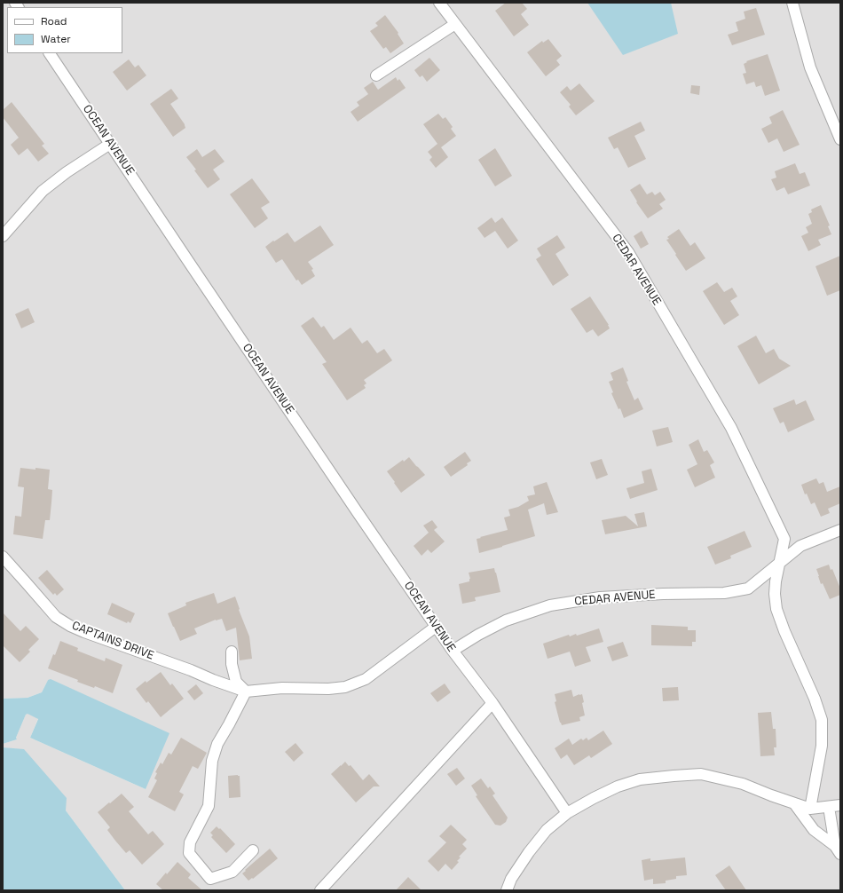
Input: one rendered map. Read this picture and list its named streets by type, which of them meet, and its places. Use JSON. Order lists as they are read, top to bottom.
{
  "streets": {
    "street": ["OCEAN AVENUE", "CEDAR AVENUE", "CAPTAINS DRIVE"]
  },
  "crossings": [
    ["OCEAN AVENUE", "CEDAR AVENUE"],
    ["OCEAN AVENUE", "CAPTAINS DRIVE"]
  ],
  "legend": ["Road", "Water"]
}
